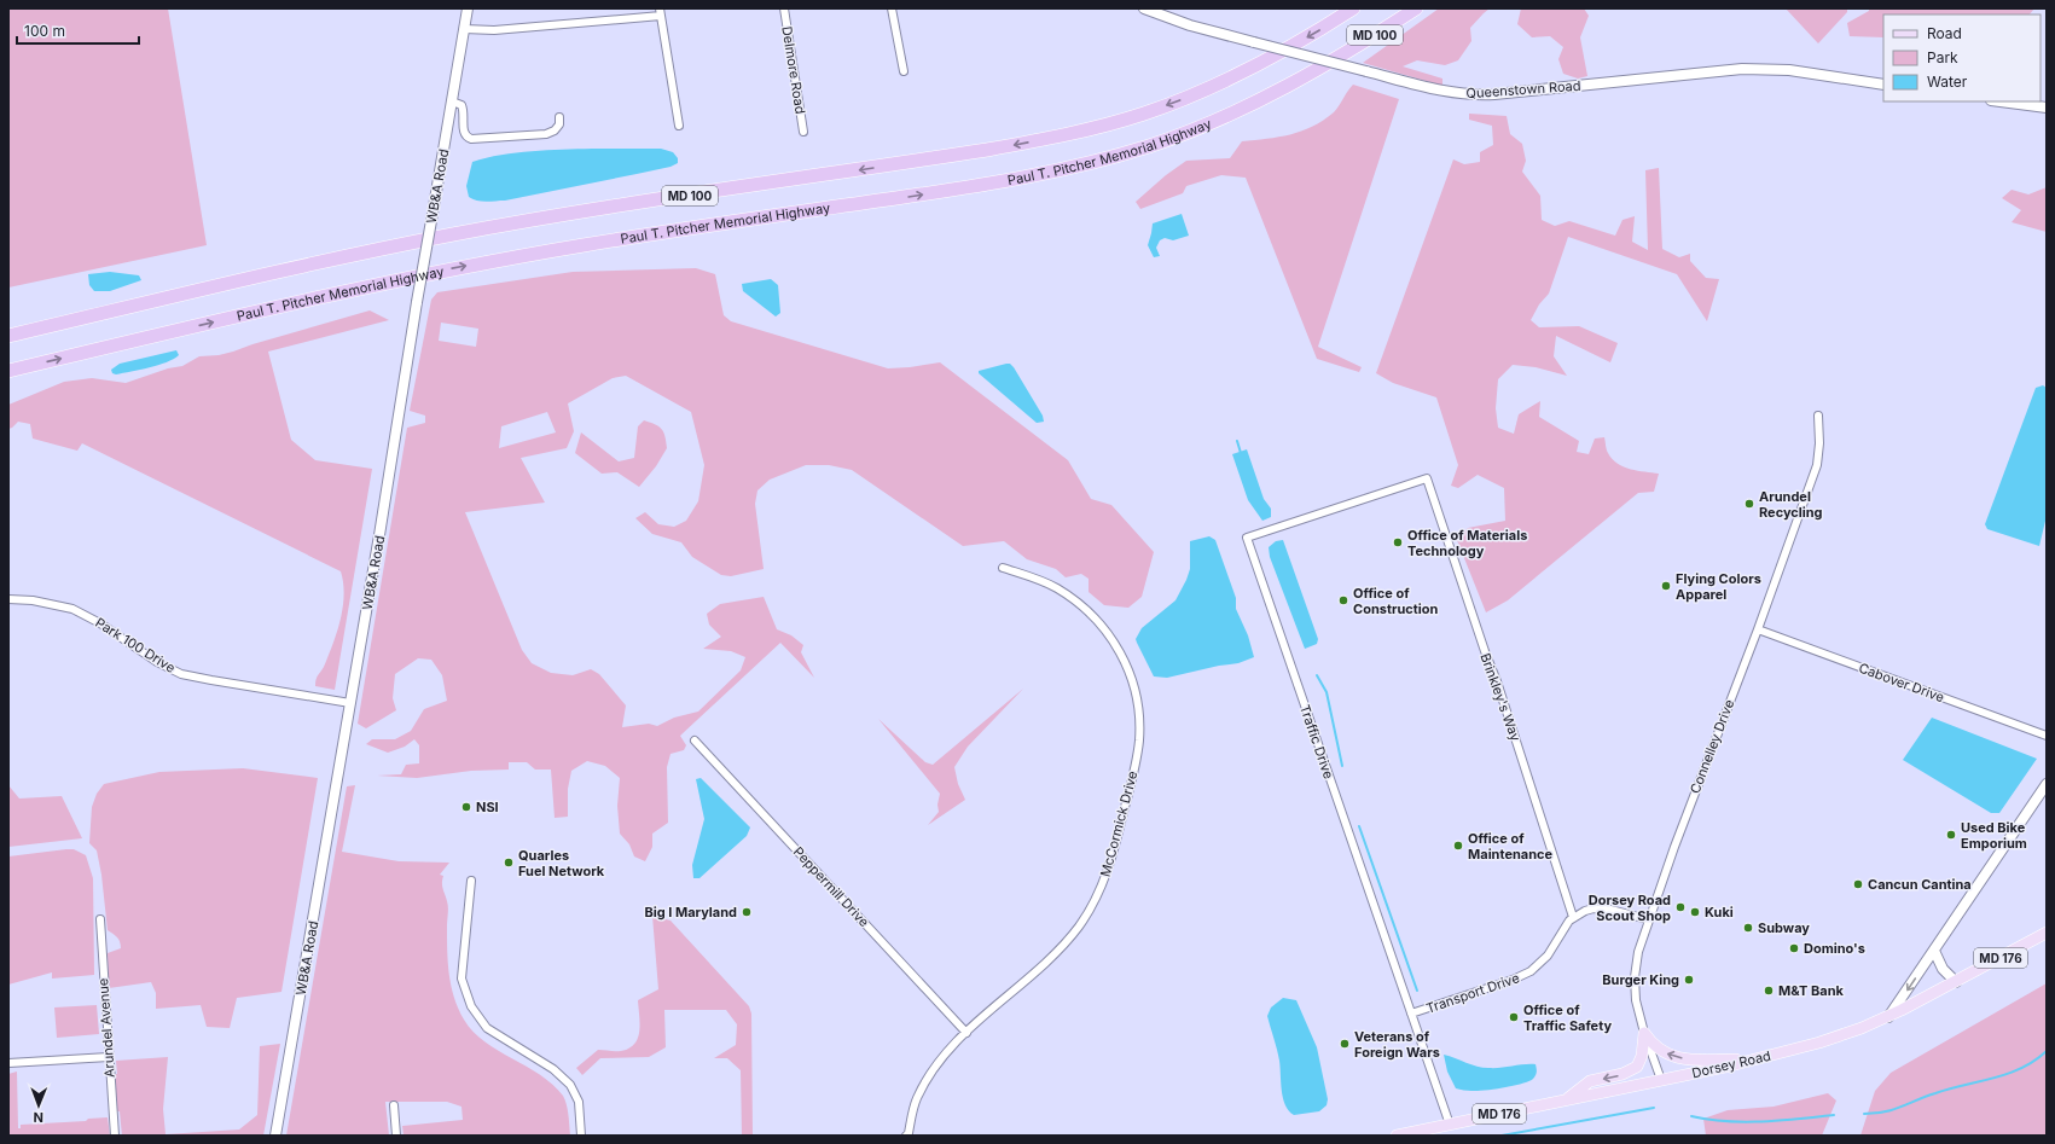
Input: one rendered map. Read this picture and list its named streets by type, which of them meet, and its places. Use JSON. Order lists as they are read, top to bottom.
{
  "streets": {
    "highway": ["MD 100", "Paul T. Pitcher Memorial Highway"],
    "main road": ["MD 176", "Dorsey Road"],
    "street": [
      "Delmore Road",
      "Queenstown Road",
      "WB&A Road",
      "Park 100 Drive",
      "Cabover Drive",
      "Brinkley's Way",
      "Traffic Drive",
      "Connelley Drive",
      "McCormick Drive",
      "Peppermill Drive",
      "Transport Drive",
      "Arundel Avenue"
    ]
  },
  "crossings": [
    ["WB&A Road", "Park 100 Drive"],
    ["Cabover Drive", "Connelley Drive"],
    ["Brinkley's Way", "Traffic Drive"],
    ["Brinkley's Way", "Transport Drive"],
    ["Traffic Drive", "Transport Drive"],
    ["Traffic Drive", "Dorsey Road"],
    ["Connelley Drive", "Dorsey Road"],
    ["McCormick Drive", "Peppermill Drive"]
  ],
  "places": [
    "Arundel Recycling",
    "Office of Materials Technology",
    "Flying Colors Apparel",
    "Office of Construction",
    "NSI",
    "Used Bike Emporium",
    "Office of Maintenance",
    "Quarles Fuel Network",
    "Cancun Cantina",
    "Dorsey Road Scout Shop",
    "Big I Maryland",
    "Kuki",
    "Subway",
    "Domino's",
    "Burger King",
    "M&T Bank",
    "Office of Traffic Safety",
    "Veterans of Foreign Wars"
  ],
  "legend": ["Road", "Park", "Water"],
  "scale_bar": "100 m",
  "north": "bottom"
}
